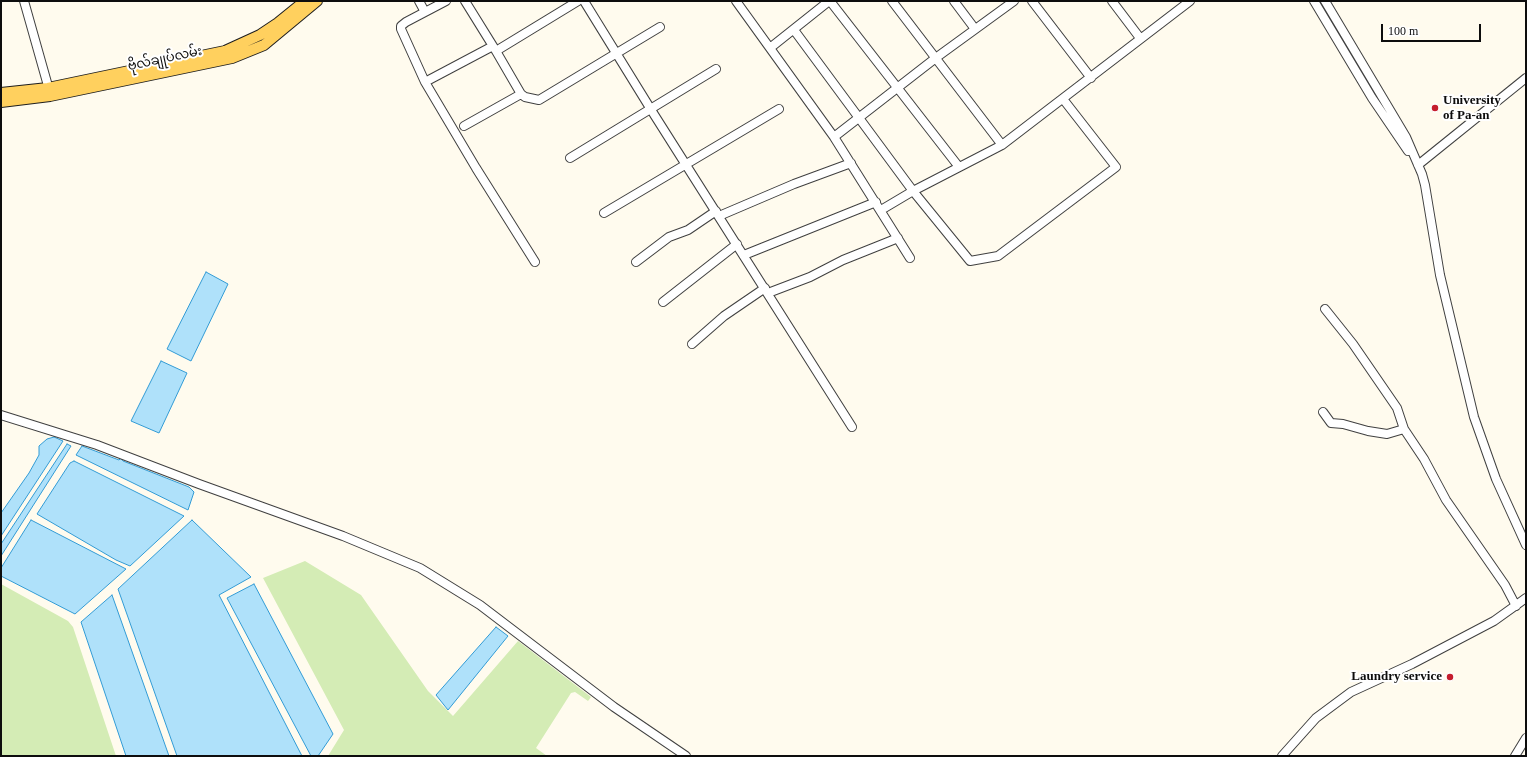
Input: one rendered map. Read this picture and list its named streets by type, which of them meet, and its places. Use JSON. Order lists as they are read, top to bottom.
{
  "streets": {
    "main road": ["ဗိုလ်ချုပ်လမ်း"]
  },
  "places": ["University of Pa-an", "Laundry service"],
  "scale_bar": "100 m"
}
